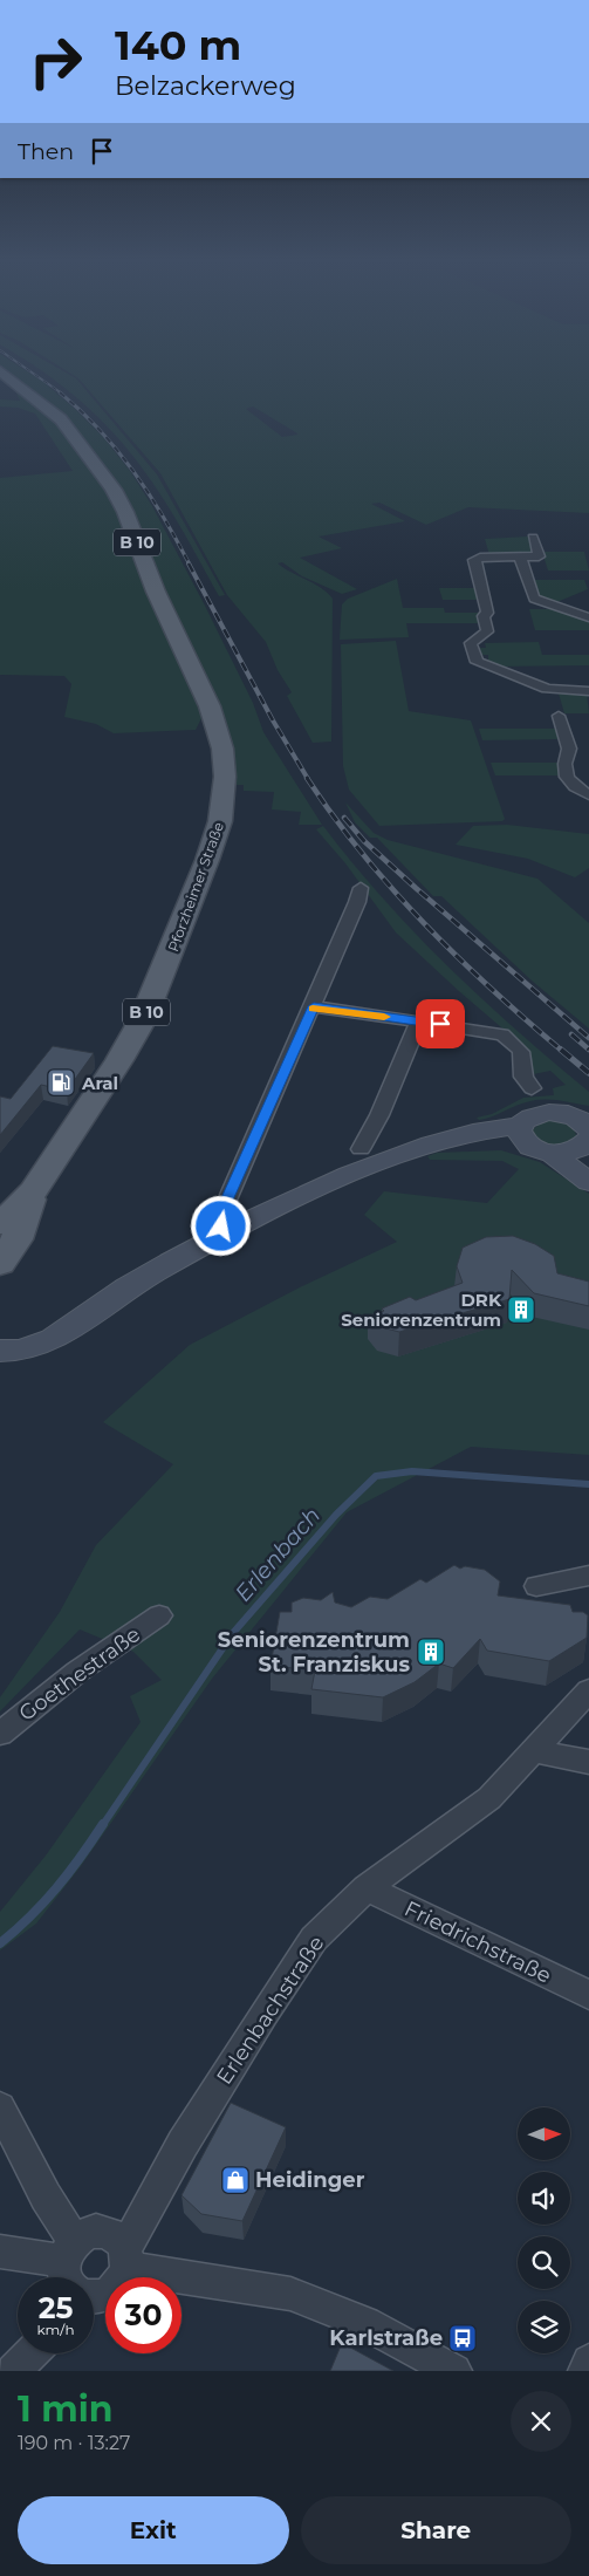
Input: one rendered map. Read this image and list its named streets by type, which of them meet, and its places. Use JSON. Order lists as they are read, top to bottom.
{
  "streets": {
    "main road": ["B 10", "Pforzheimer Straße"],
    "street": ["Goethestraße", "Friedrichstraße", "Erlenbachstraße"]
  },
  "crossings": [
    ["Friedrichstraße", "Erlenbachstraße"]
  ],
  "water": ["Erlenbach"],
  "places": {
    "fuel station": ["Aral"],
    "building": ["DRK Seniorenzentrum", "Seniorenzentrum St. Franziskus"],
    "shop": ["Heidinger"],
    "bus stop": ["Karlstraße"]
  },
  "north": "right",
  "page": {
    "turn": ["140 m", "Belzackerweg"],
    "then": "Then",
    "speed": "25 km/h",
    "limit": "30",
    "heading": ["1 min", "190 m · 13:27"],
    "buttons": ["Exit", "Share"]
  }
}
